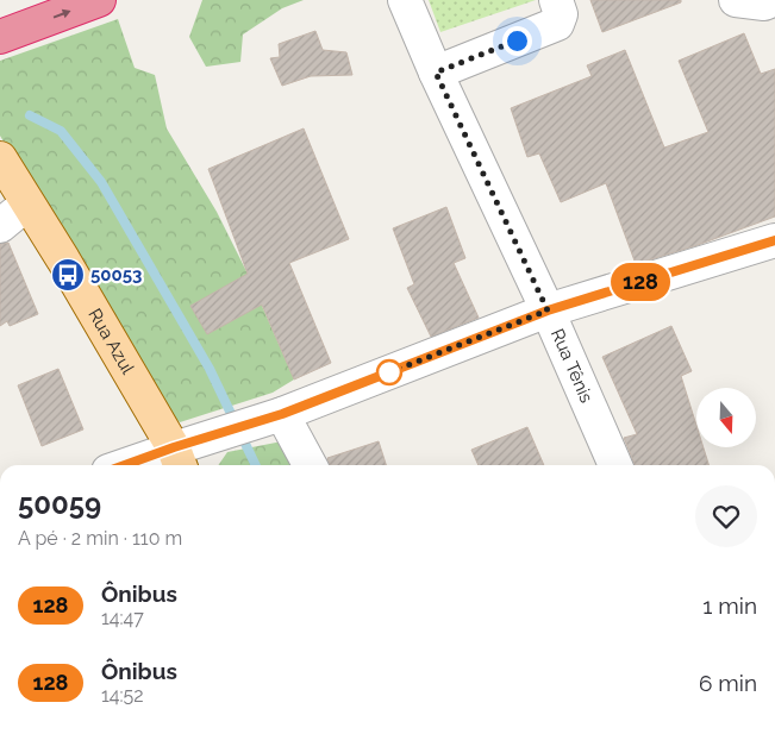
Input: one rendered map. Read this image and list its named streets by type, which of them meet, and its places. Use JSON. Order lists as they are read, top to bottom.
{
  "streets": {
    "main road": ["Rua Azul"],
    "street": ["Rua Tênis"]
  },
  "places": {
    "bus stop": ["50053"]
  },
  "lines": ["bus line 128"],
  "north": "bottom",
  "page": {
    "on_map": "128",
    "heading": ["50059", "A pé · 2 min · 110 m"],
    "list": [
      {
        "mark": "128",
        "name": "Ônibus",
        "note": "14:47",
        "value": "1 min"
      },
      {
        "mark": "128",
        "name": "Ônibus",
        "note": "14:52",
        "value": "6 min"
      }
    ]
  }
}
